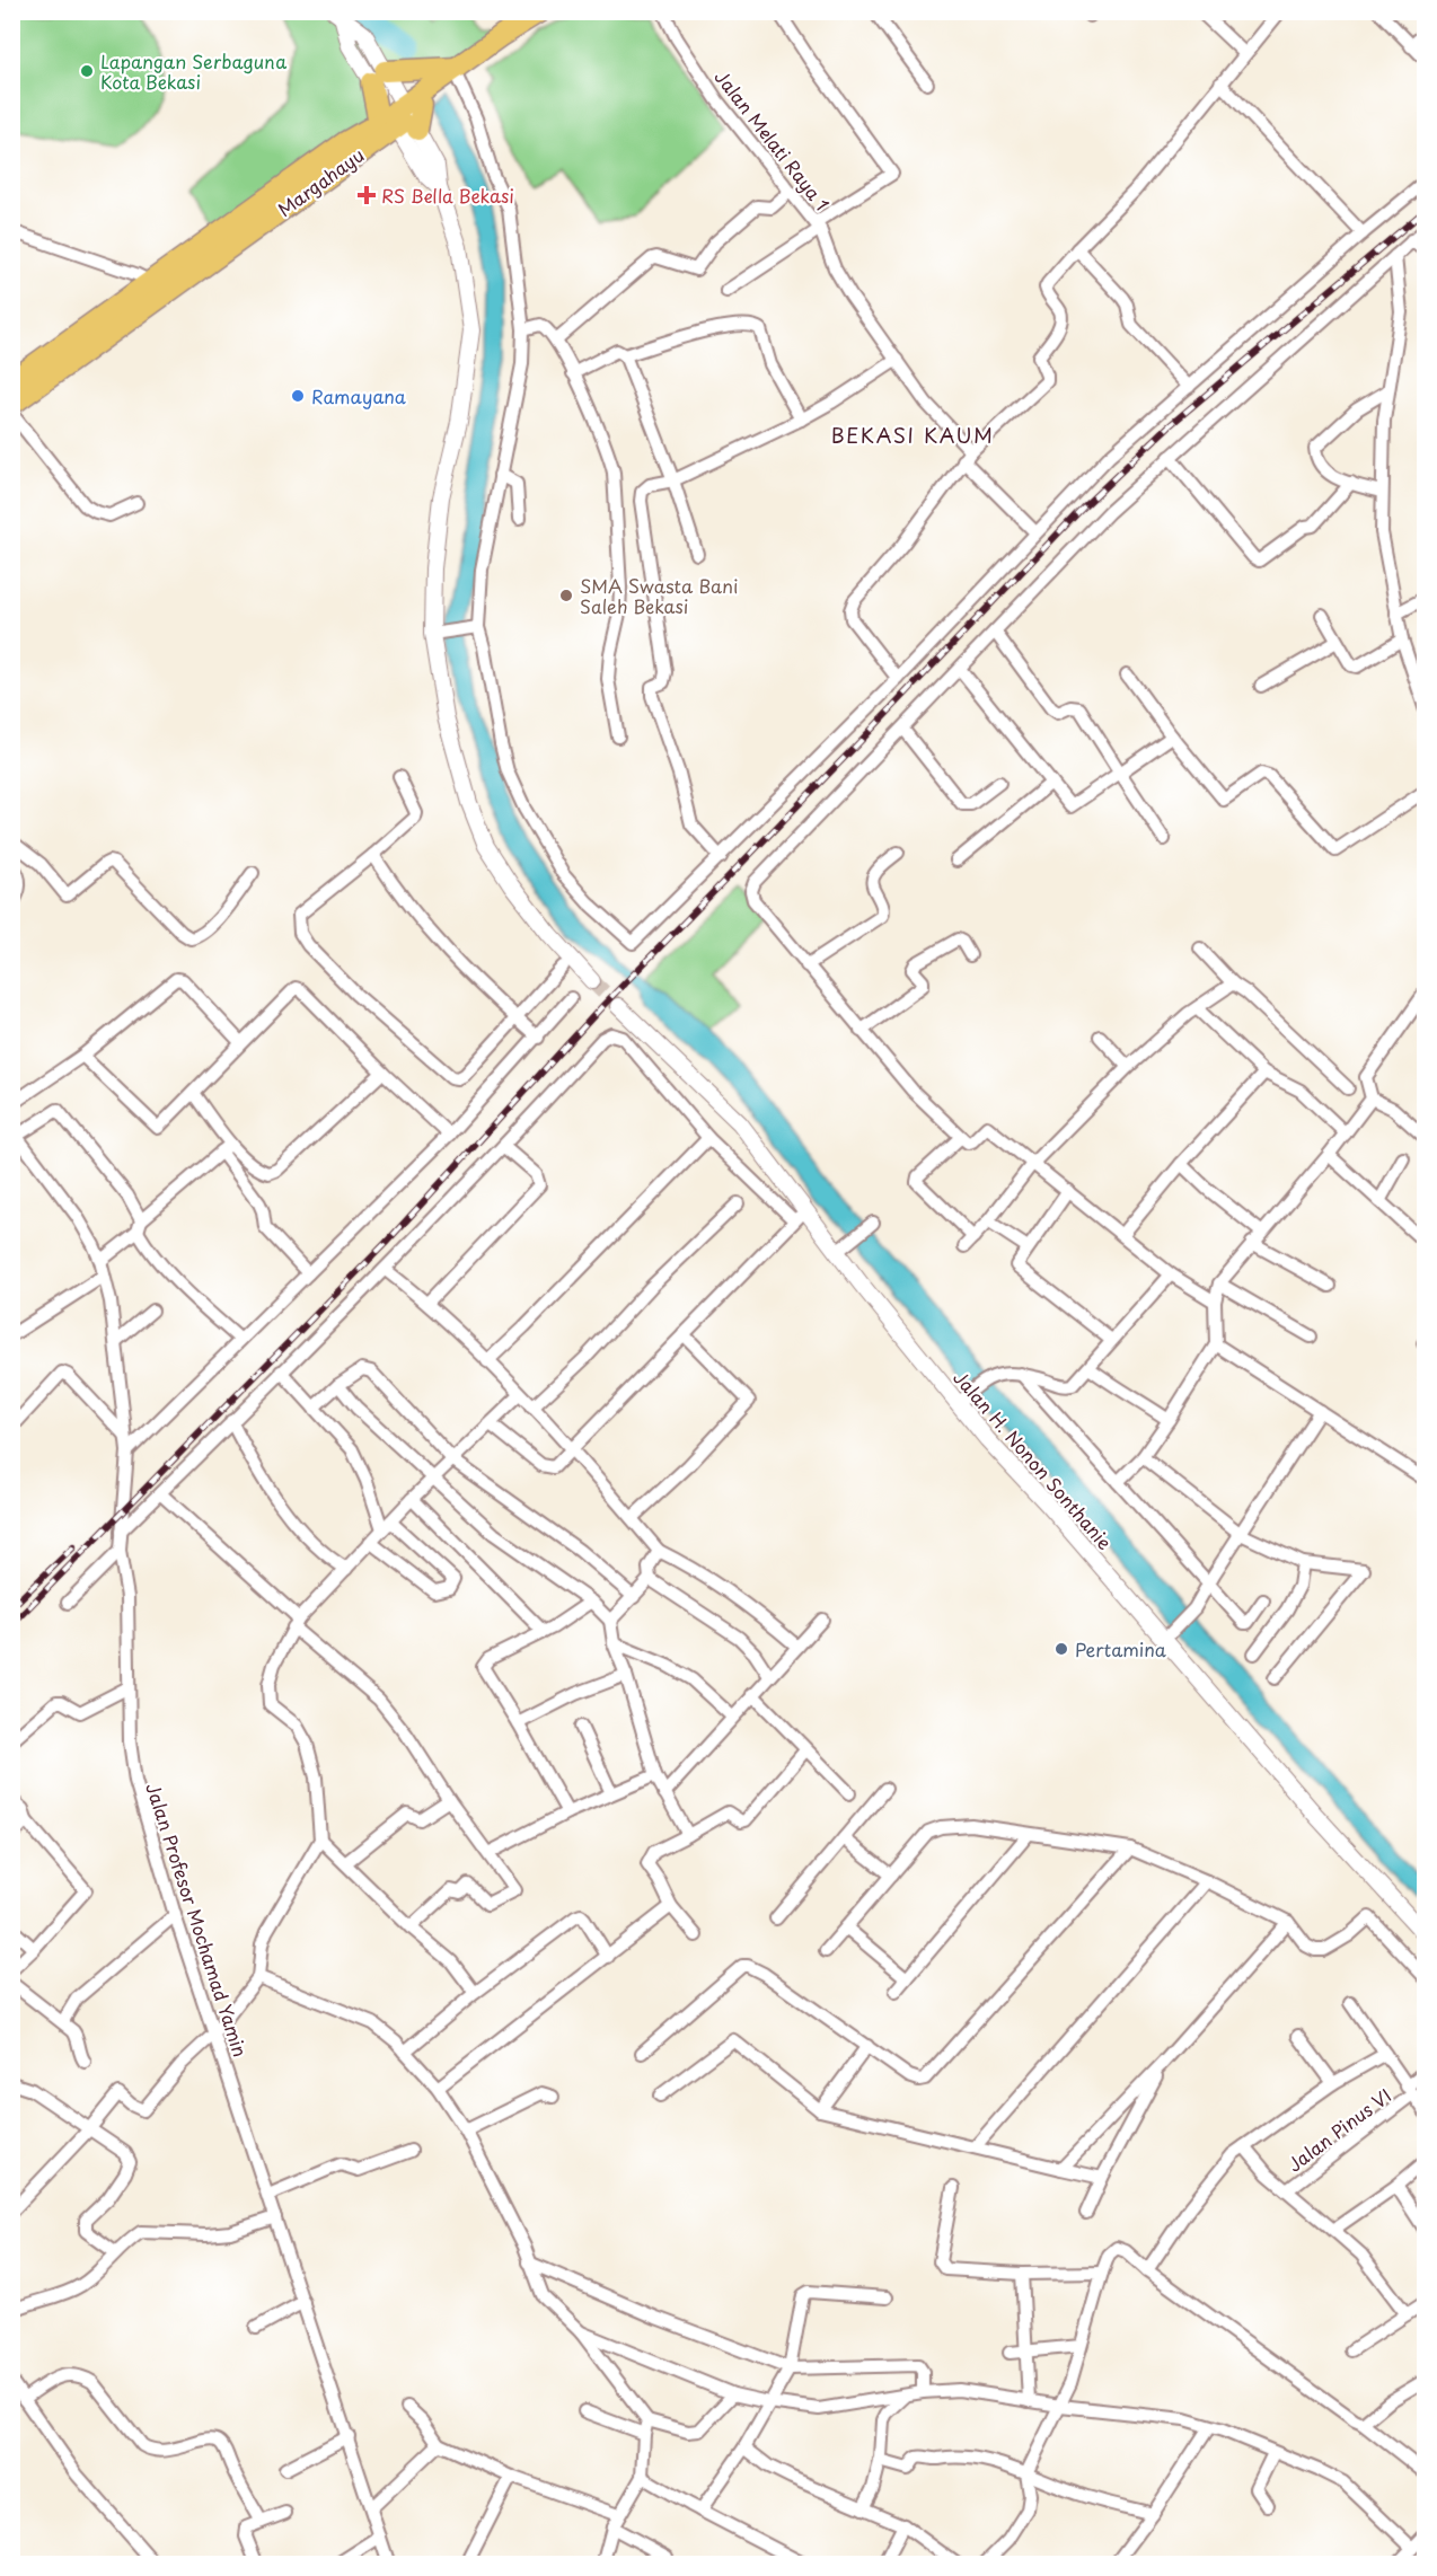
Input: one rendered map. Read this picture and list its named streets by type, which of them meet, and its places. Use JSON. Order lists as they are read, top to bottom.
{
  "streets": {
    "street": [
      "Jalan Melati Raya 1",
      "Jalan H. Nonon Sonthanie",
      "Jalan Profesor Mochamad Yamin",
      "Jalan Pinus VI"
    ]
  },
  "districts": ["BEKASI KAUM"],
  "places": {
    "other": [
      "Lapangan Serbaguna Kota Bekasi",
      "Ramayana",
      "SMA Swasta Bani Saleh Bekasi",
      "Pertamina"
    ],
    "health": ["RS Bella Bekasi"]
  }
}
